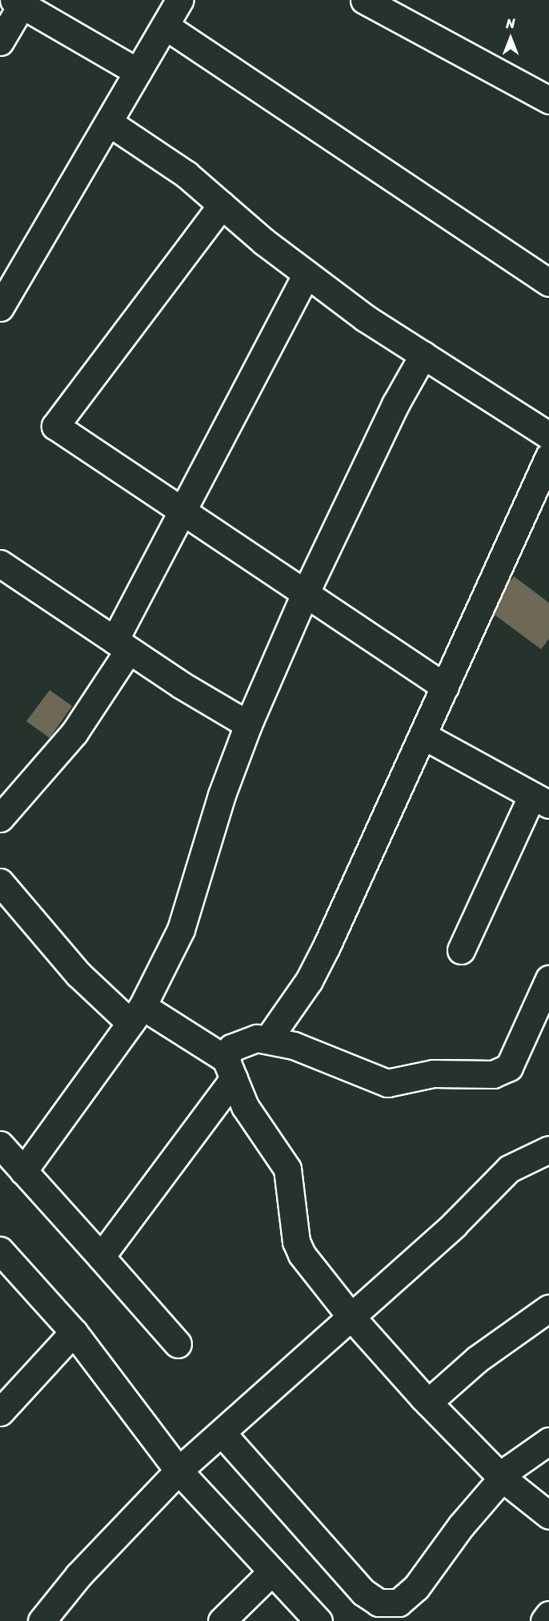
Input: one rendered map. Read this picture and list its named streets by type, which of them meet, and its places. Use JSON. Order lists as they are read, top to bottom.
{
  "north": "top"
}
